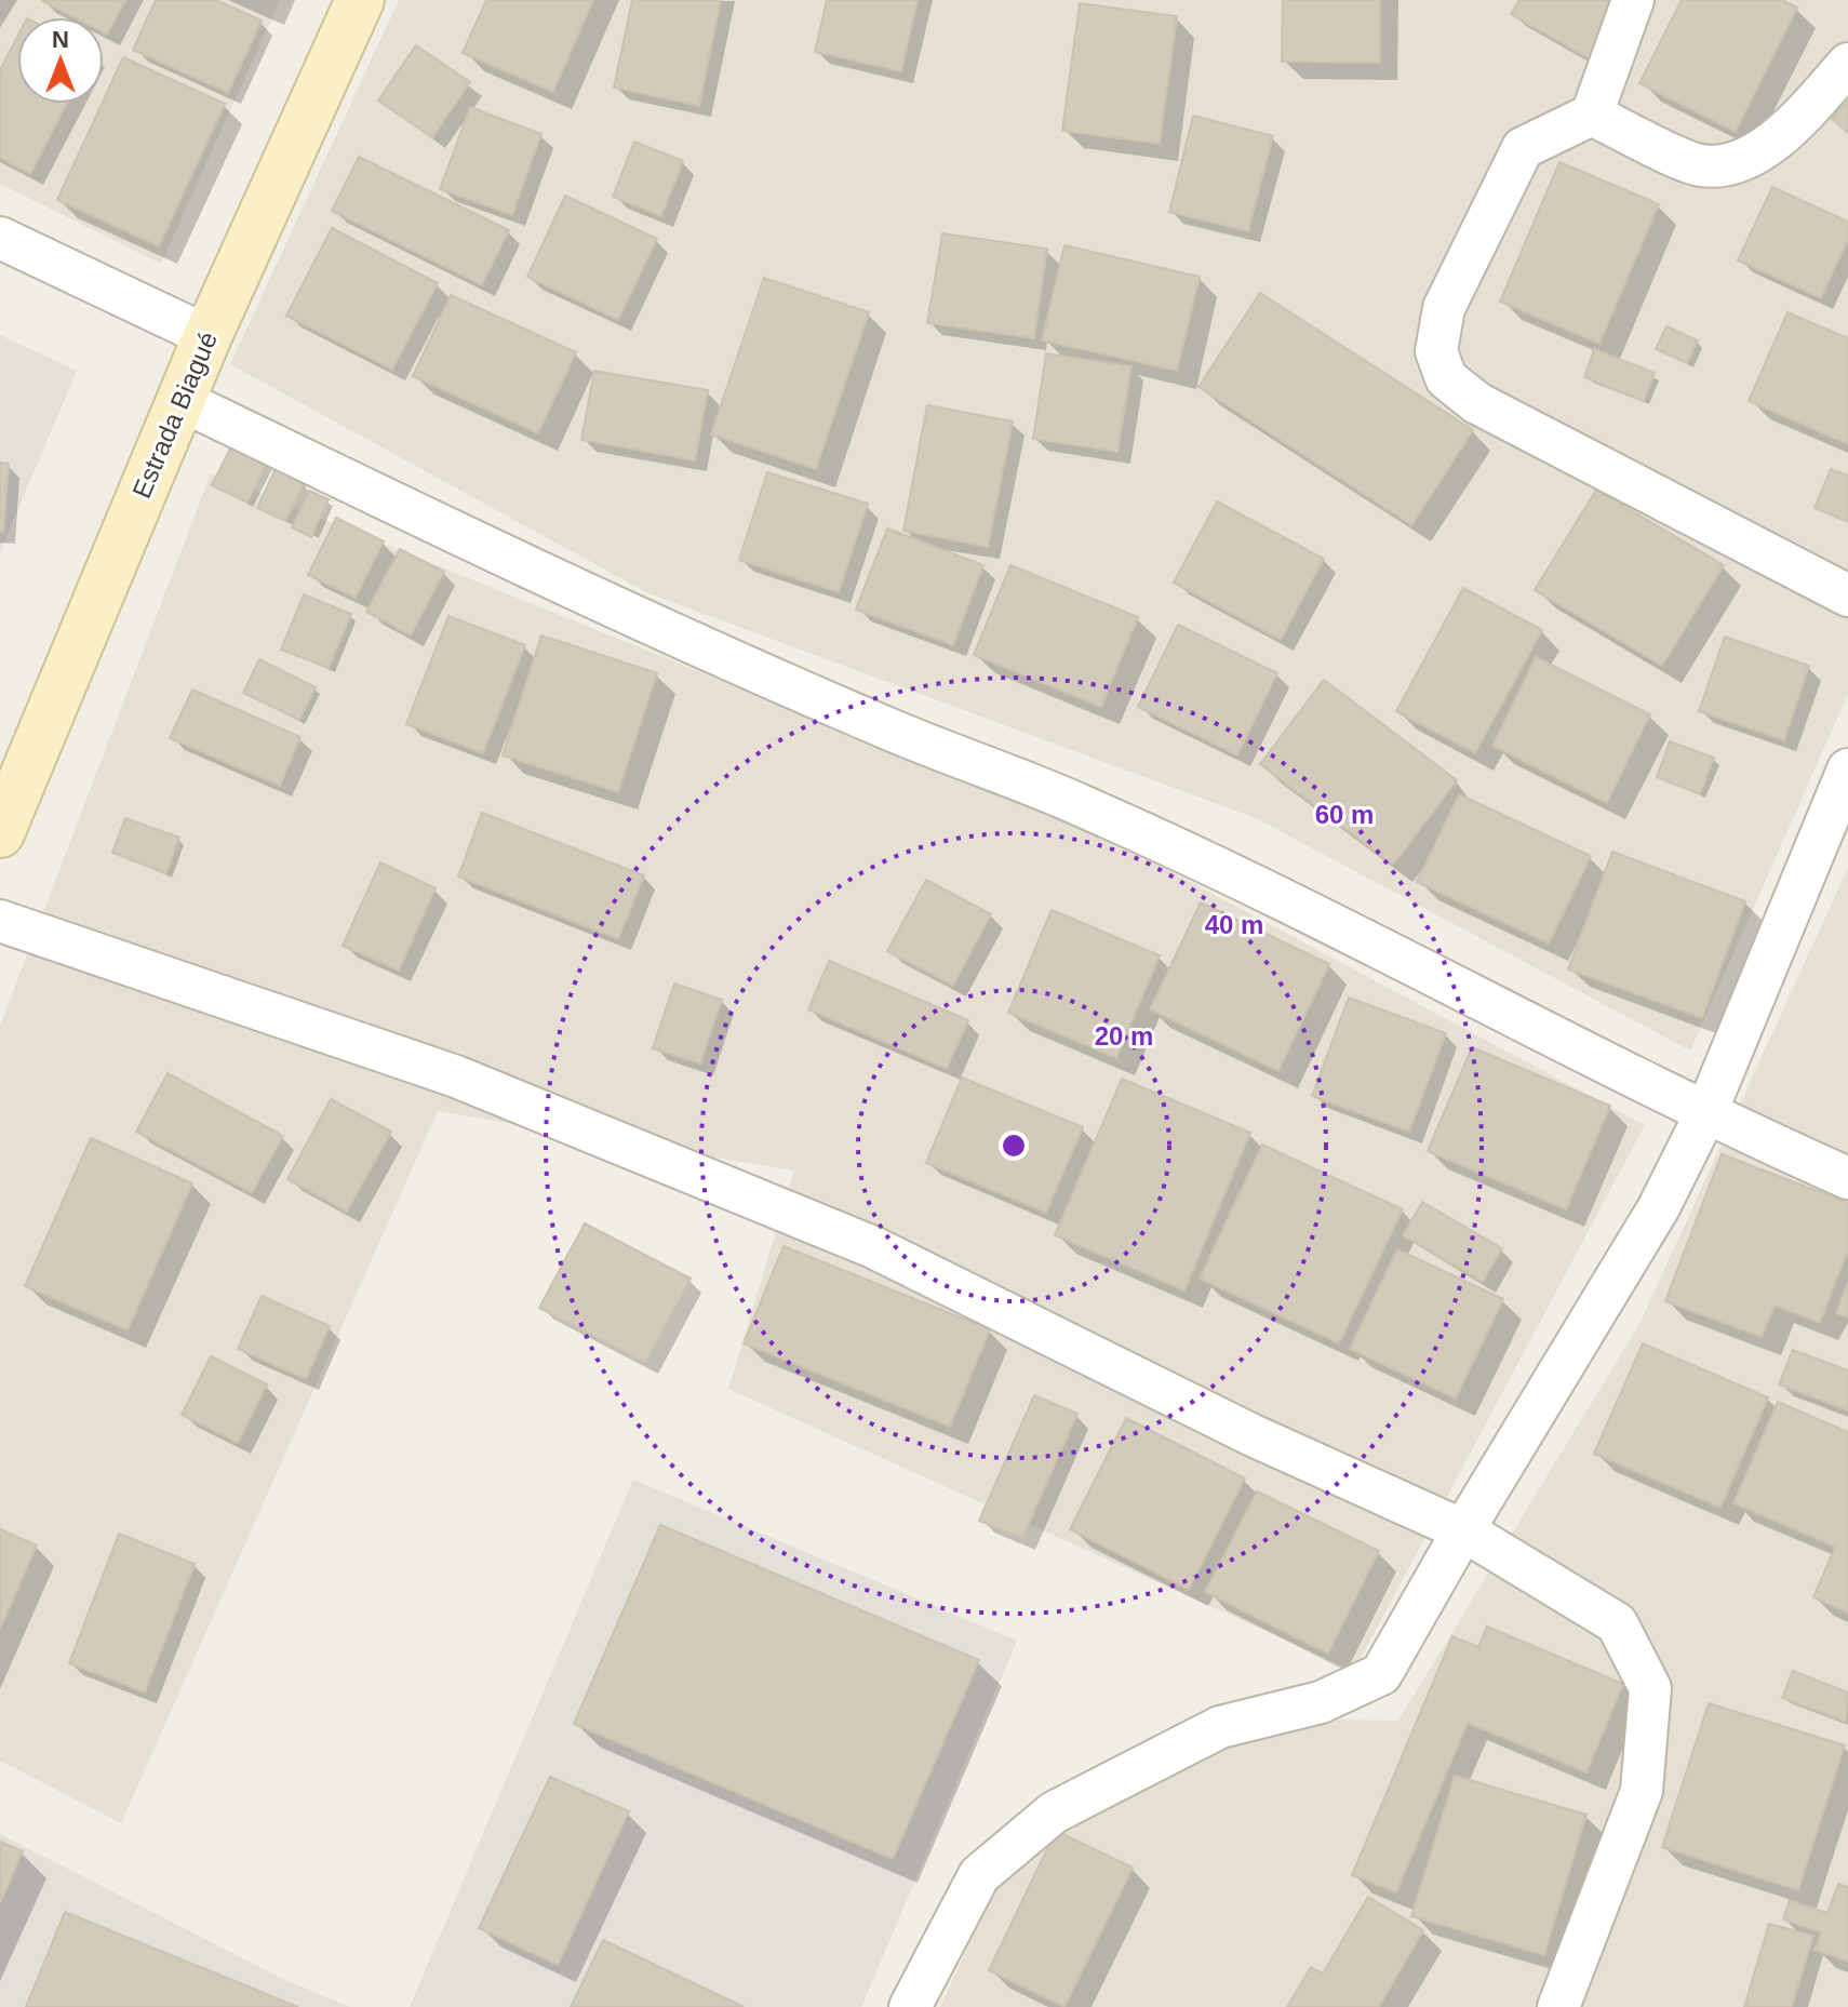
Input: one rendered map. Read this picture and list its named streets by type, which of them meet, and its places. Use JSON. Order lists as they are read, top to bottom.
{
  "streets": {
    "main road": ["Estrada Biagué"]
  },
  "north": "top",
  "rings": ["60 m", "40 m", "20 m"]
}
